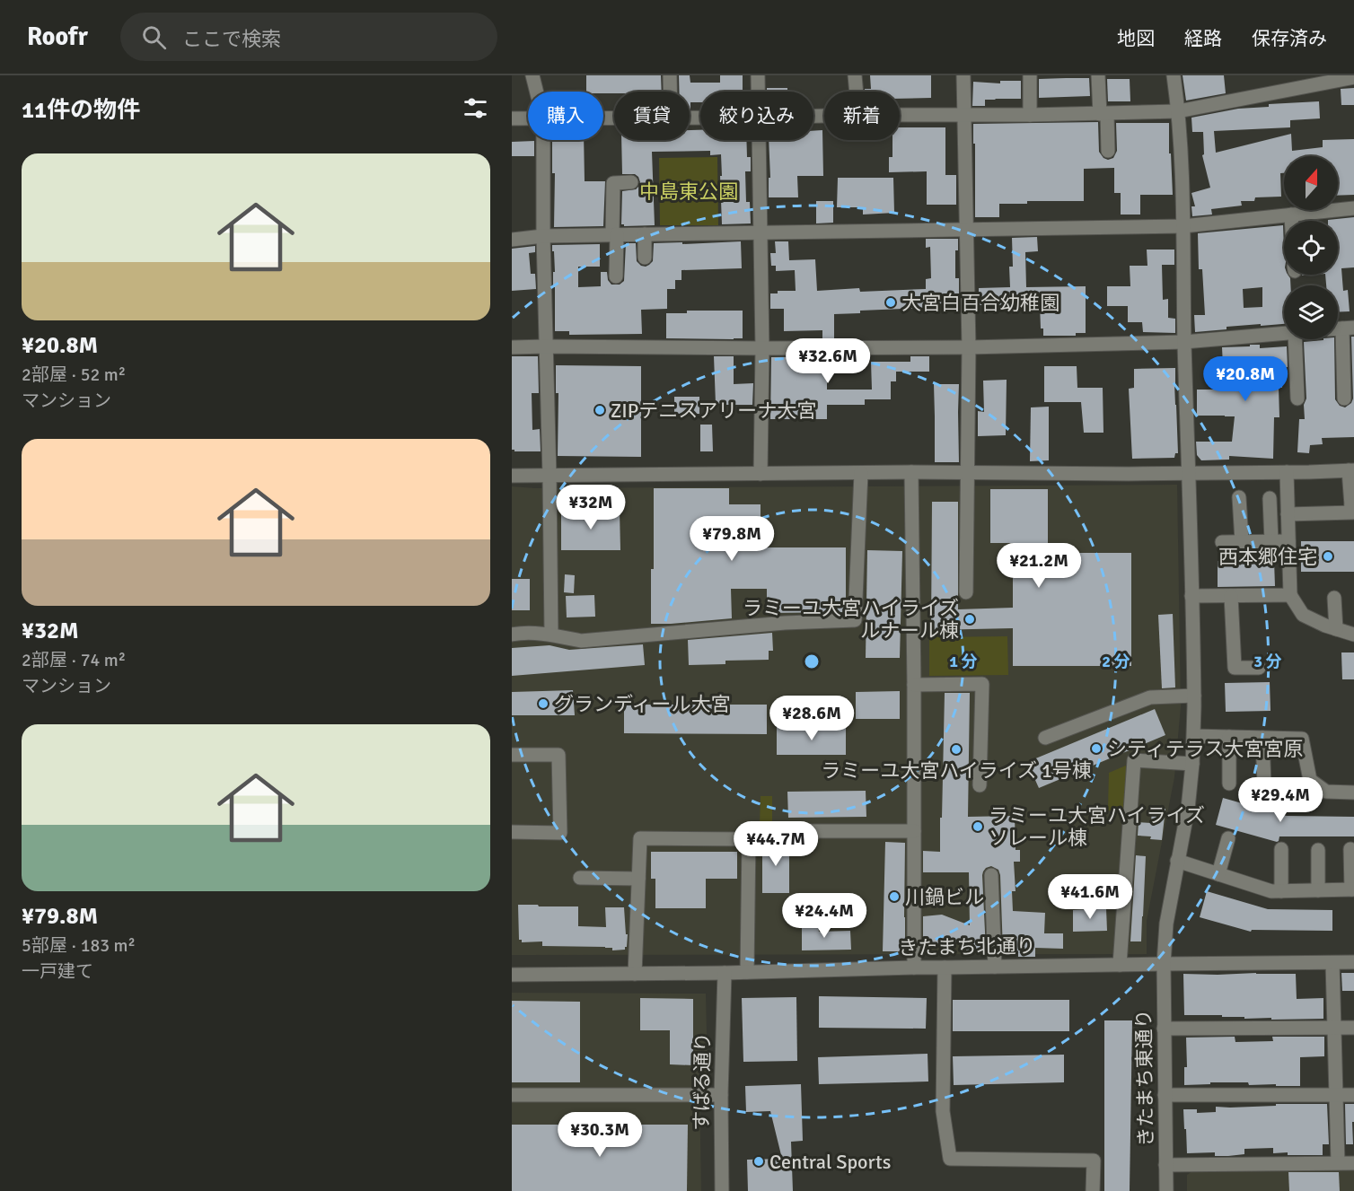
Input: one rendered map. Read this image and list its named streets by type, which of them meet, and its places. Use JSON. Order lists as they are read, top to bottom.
{
  "streets": {
    "street": ["きたまち北通り", "きたまち東通り", "すばる通り"]
  },
  "crossings": [
    ["きたまち北通り", "きたまち東通り"],
    ["きたまち北通り", "すばる通り"]
  ],
  "parks": ["中島東公園"],
  "places": [
    "大宮白百合幼稚園",
    "ZIPテニスアリーナ大宮",
    "西本郷住宅",
    "ラミーユ大宮ハイライズ ルナール棟",
    "グランディール大宮",
    "シティテラス大宮宮原",
    "ラミーユ大宮ハイライズ 1号棟",
    "ラミーユ大宮ハイライズ ソレール棟",
    "川鍋ビル",
    "Central Sports"
  ],
  "north": "top",
  "page": {
    "header": "Roofr",
    "search": "ここで検索",
    "nav": ["地図", "経路", "保存済み"],
    "heading": "11件の物件",
    "chip": [
      "購入",
      "賃貸",
      "絞り込み",
      "新着"
    ],
    "list": [
      {
        "name": "¥20.8M",
        "note": "2部屋 · 52 m² · マンション"
      },
      {
        "name": "¥32M",
        "note": "2部屋 · 74 m² · マンション"
      },
      {
        "name": "¥79.8M",
        "note": "5部屋 · 183 m² · 一戸建て"
      }
    ],
    "price": [
      "¥32.6M",
      "¥20.8M",
      "¥32M",
      "¥79.8M",
      "¥21.2M",
      "¥28.6M",
      "¥29.4M",
      "¥44.7M",
      "¥41.6M",
      "¥24.4M",
      "¥30.3M"
    ]
  },
  "rings": ["1 分", "2 分", "3 分"]
}
